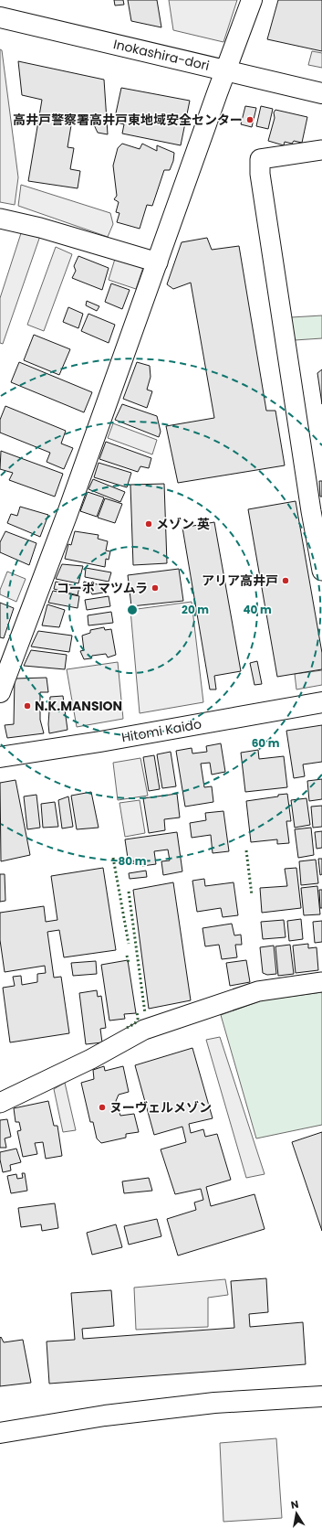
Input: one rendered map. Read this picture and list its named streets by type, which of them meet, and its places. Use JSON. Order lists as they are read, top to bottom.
{
  "streets": {
    "street": ["Inokashira-dori", "Hitomi Kaido"]
  },
  "places": [
    "高井戸警察署高井戸東地域安全センター",
    "メゾン 英",
    "アリア高井戸",
    "コーポ マツムラ",
    "N.K.MANSION",
    "ヌーヴェルメゾン"
  ],
  "north": "top",
  "rings": [
    "20 m",
    "40 m",
    "60 m",
    "80 m"
  ]
}
